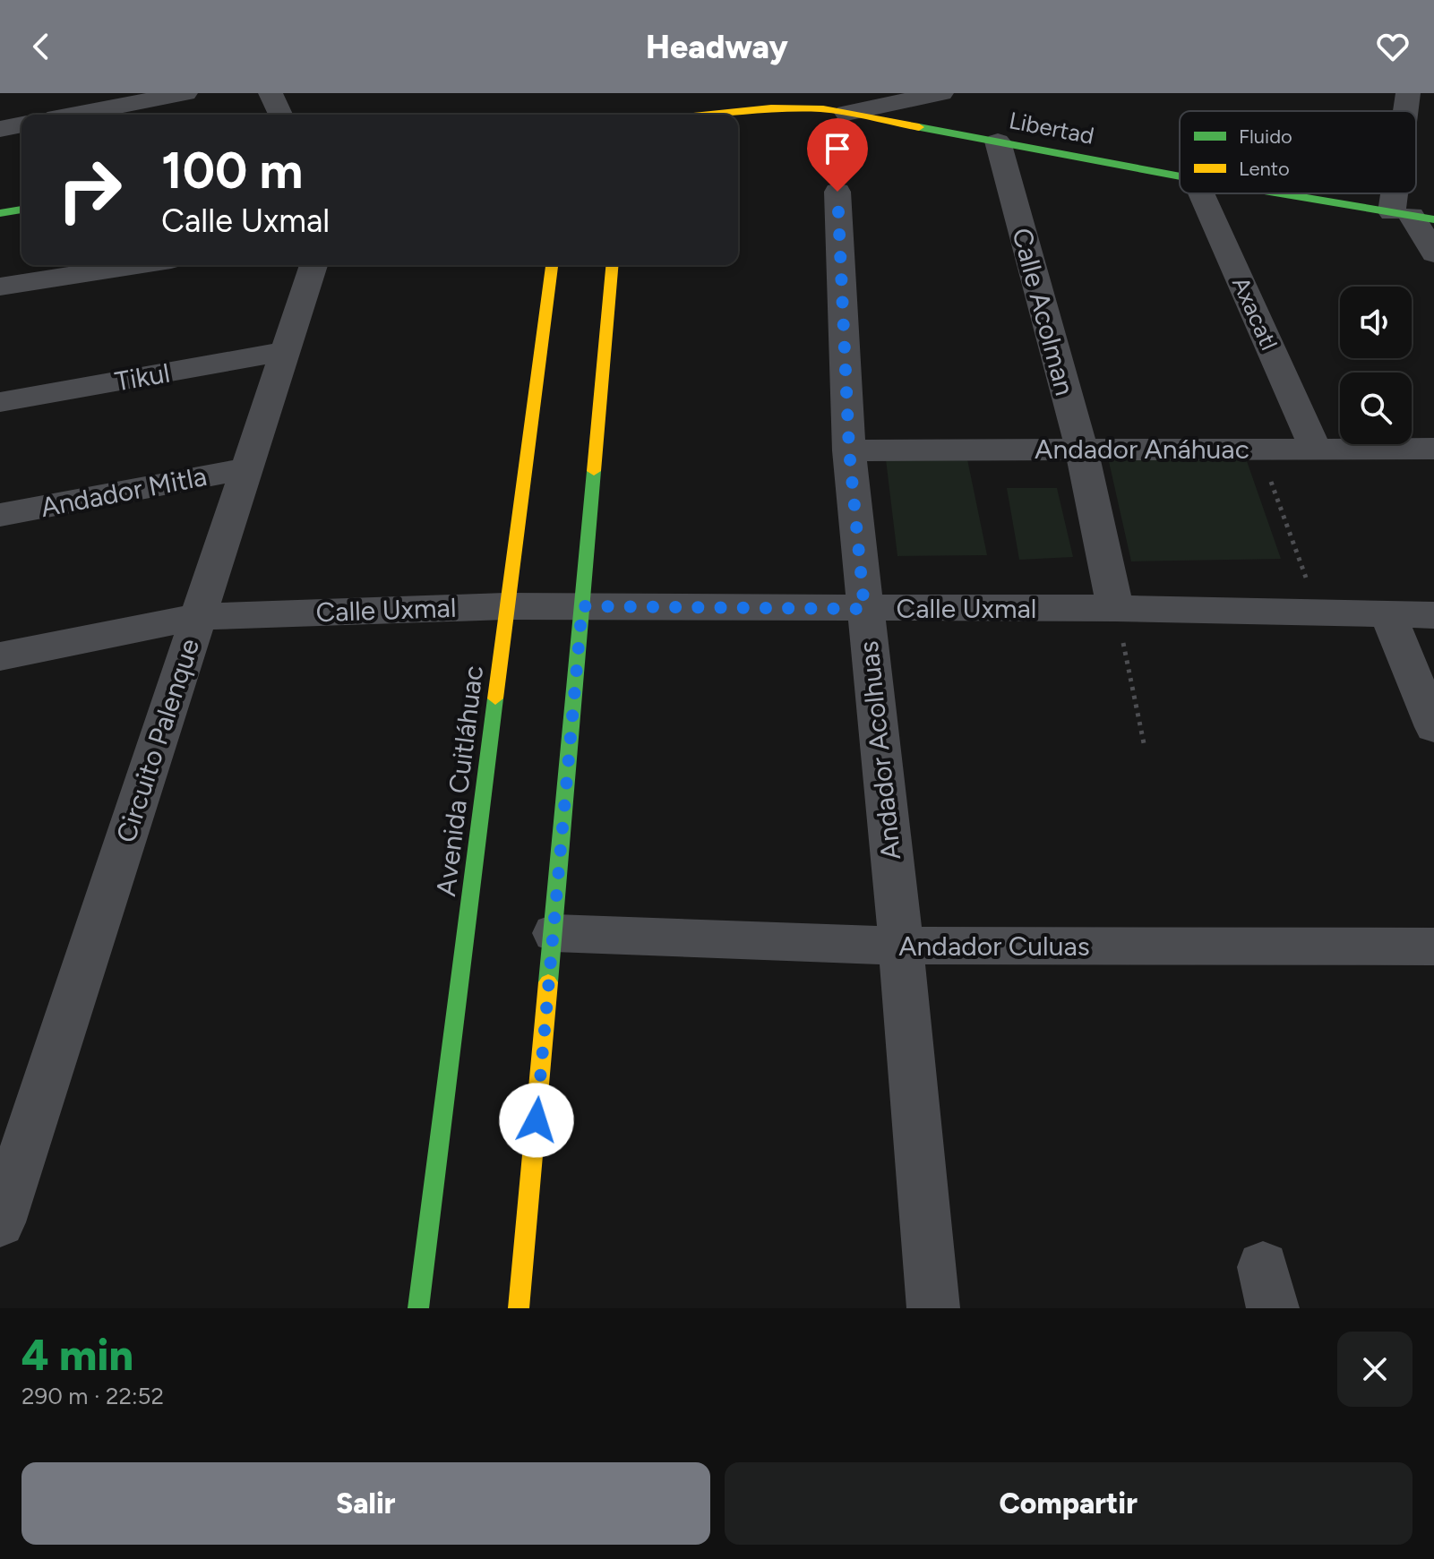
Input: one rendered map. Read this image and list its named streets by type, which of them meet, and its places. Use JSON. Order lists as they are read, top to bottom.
{
  "streets": {
    "main road": ["Libertad", "Avenida Cuitláhuac"],
    "street": [
      "Calle Acolman",
      "Axacatl",
      "Tikul",
      "Andador Anáhuac",
      "Andador Mitla",
      "Calle Uxmal",
      "Circuito Palenque",
      "Andador Acolhuas",
      "Andador Culuas"
    ]
  },
  "crossings": [
    ["Libertad", "Calle Acolman"],
    ["Calle Acolman", "Andador Anáhuac"],
    ["Calle Acolman", "Calle Uxmal"],
    ["Axacatl", "Andador Anáhuac"],
    ["Tikul", "Circuito Palenque"],
    ["Andador Anáhuac", "Andador Acolhuas"],
    ["Andador Mitla", "Circuito Palenque"],
    ["Calle Uxmal", "Circuito Palenque"],
    ["Calle Uxmal", "Andador Acolhuas"],
    ["Calle Uxmal", "Avenida Cuitláhuac"],
    ["Andador Acolhuas", "Andador Culuas"]
  ],
  "legend": ["Fluido", "Lento"],
  "page": {
    "header": "Headway",
    "turn": ["100 m", "Calle Uxmal"],
    "heading": ["4 min", "290 m · 22:52"],
    "buttons": ["Salir", "Compartir"]
  }
}
